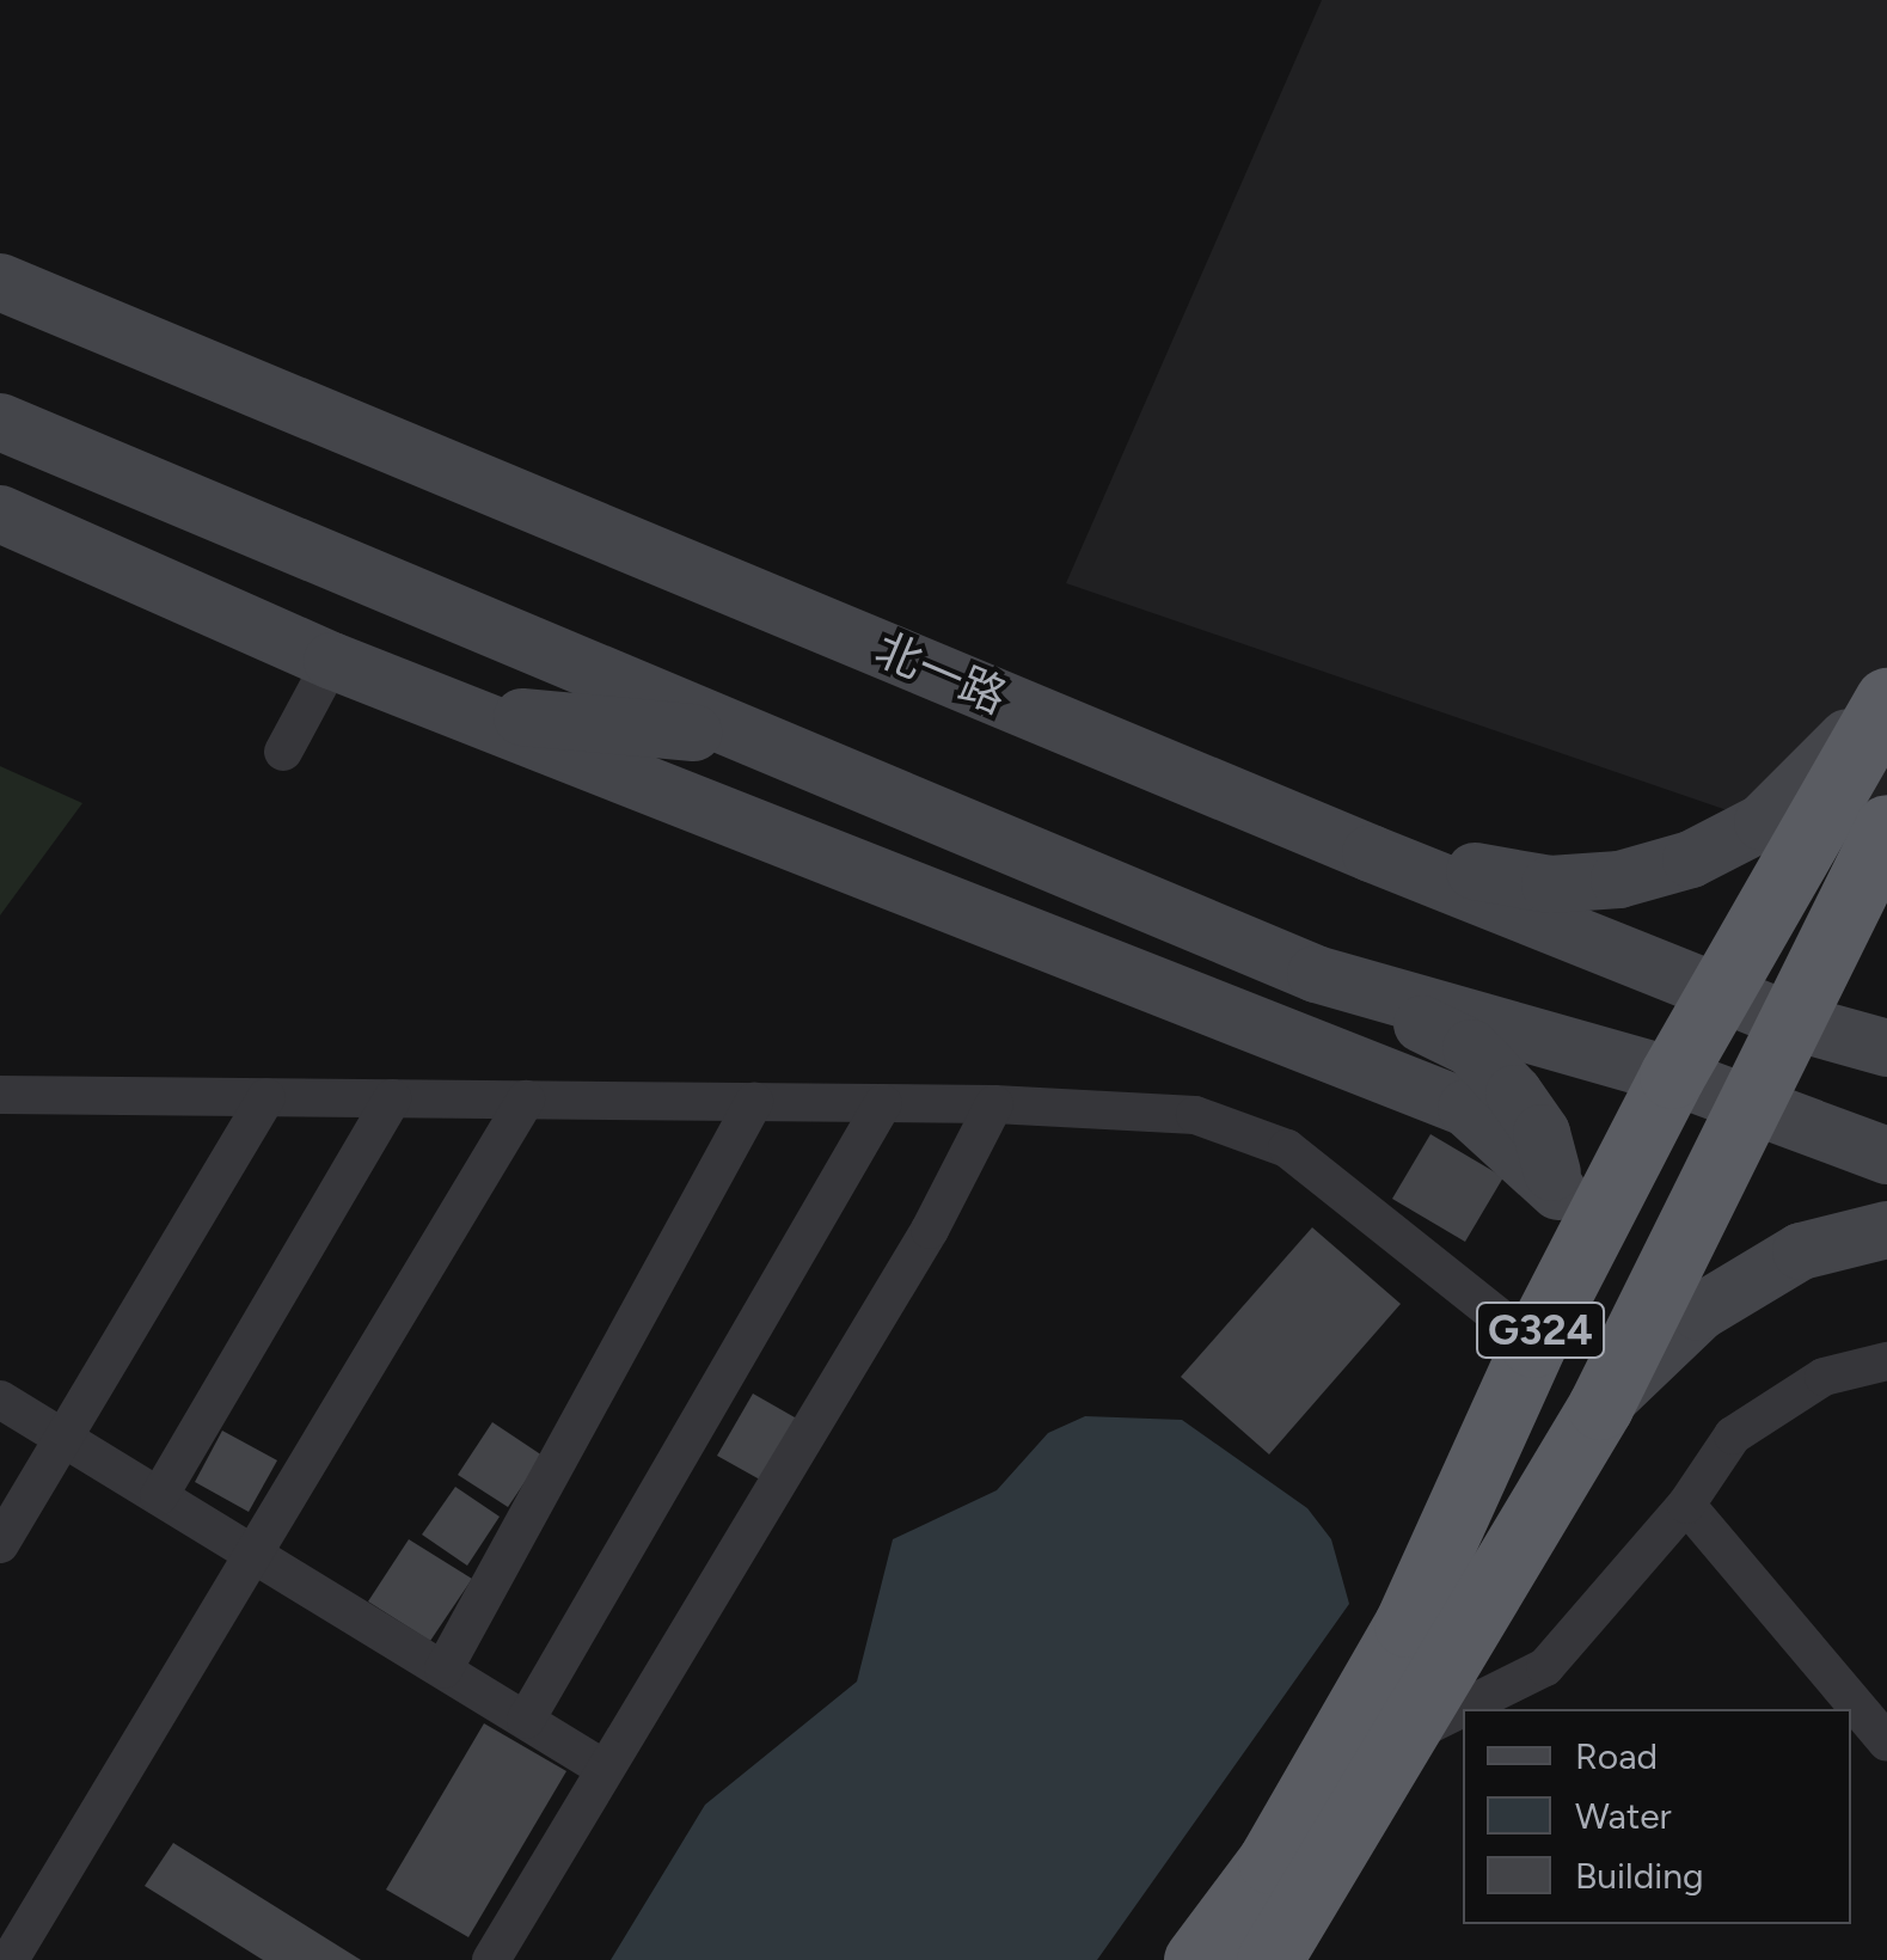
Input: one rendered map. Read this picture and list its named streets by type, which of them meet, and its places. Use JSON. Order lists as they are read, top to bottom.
{
  "streets": {
    "highway": ["G324"],
    "main road": ["北一路"]
  },
  "crossings": [
    ["北一路", "G324"]
  ],
  "legend": ["Road", "Water", "Building"]
}
